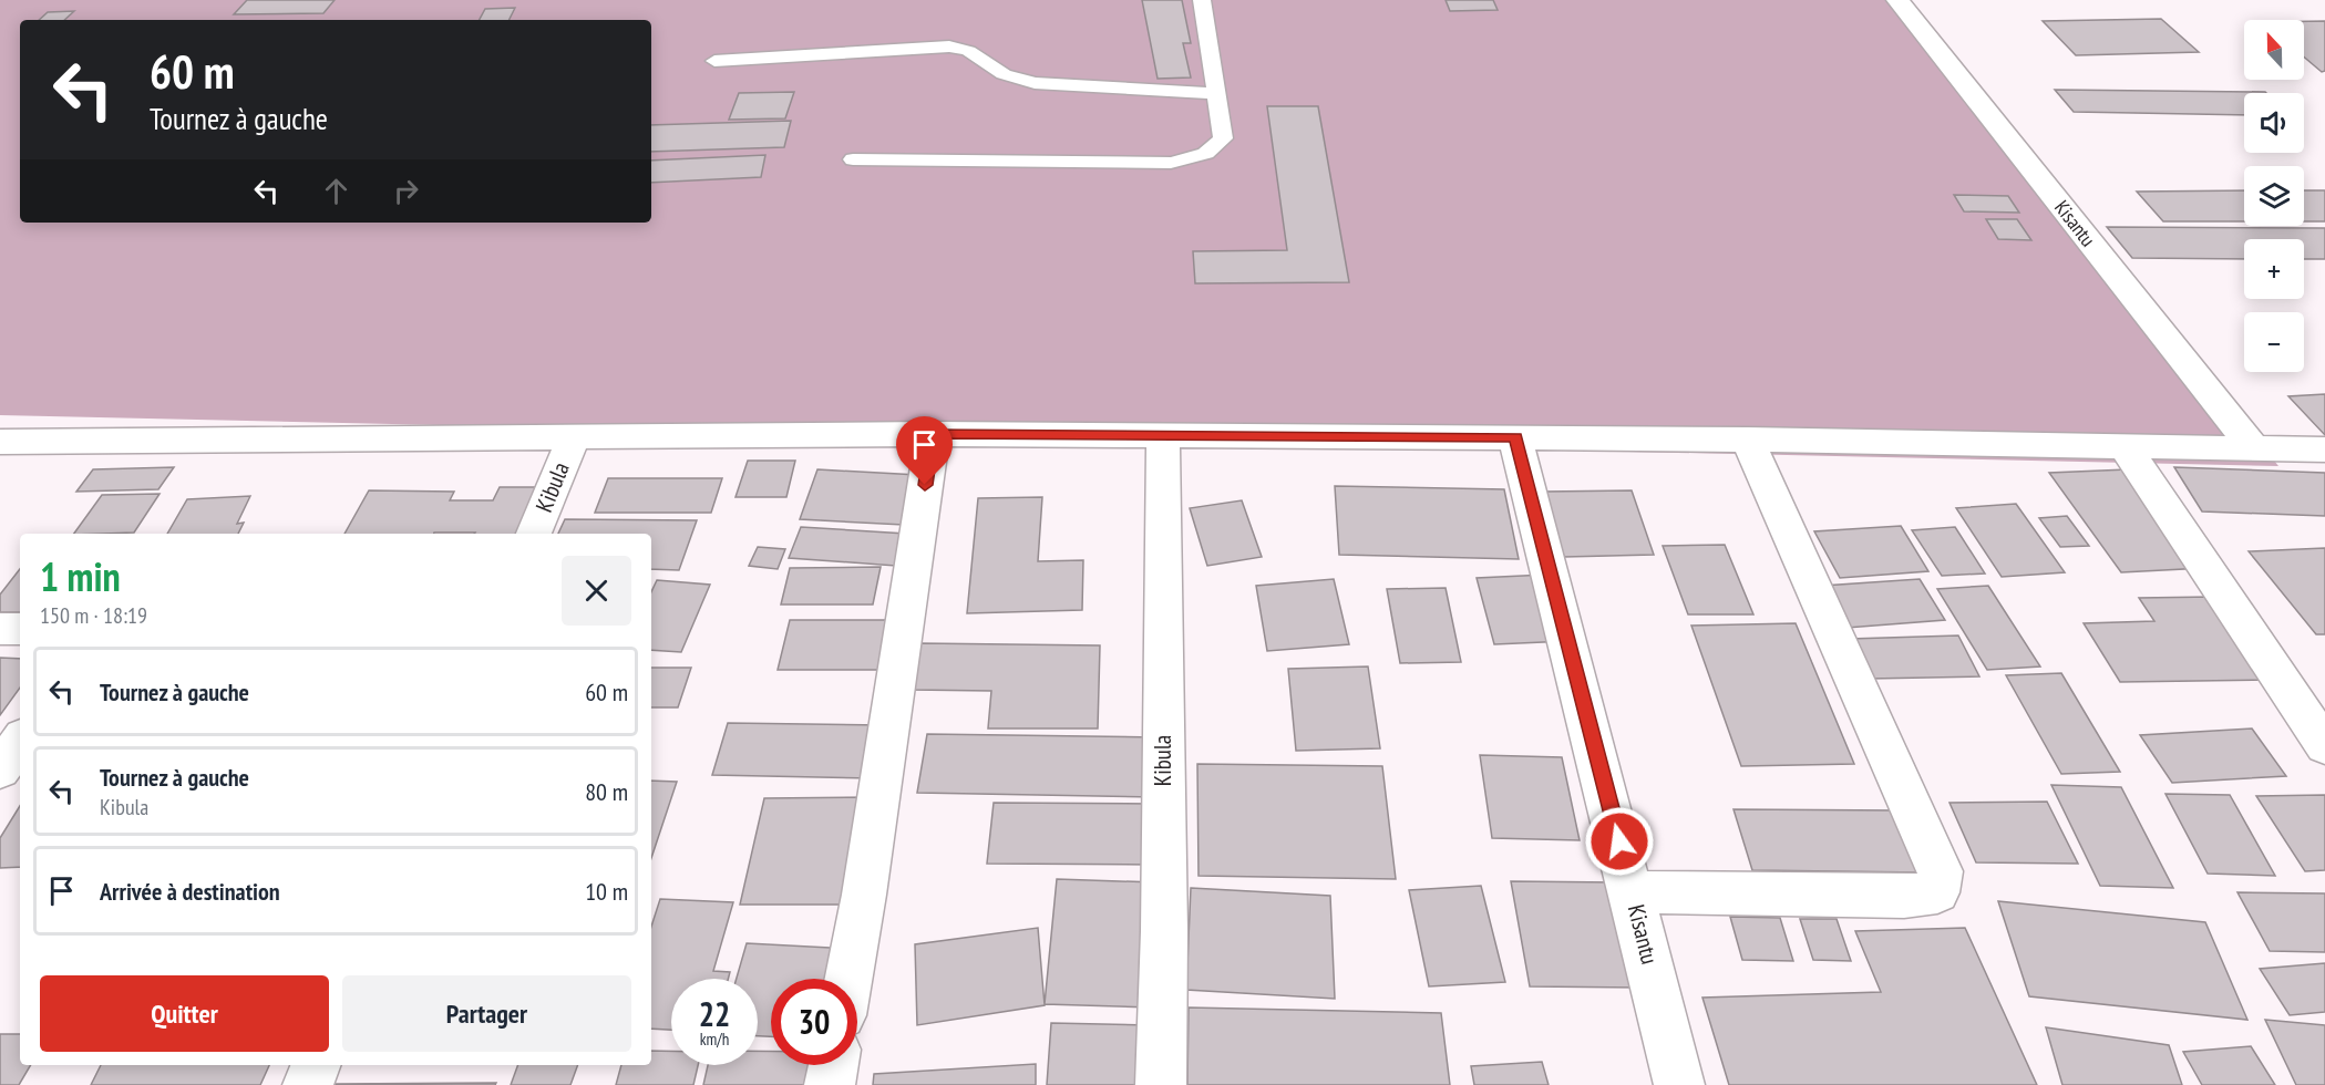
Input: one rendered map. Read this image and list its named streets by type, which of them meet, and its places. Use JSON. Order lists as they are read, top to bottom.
{
  "streets": {
    "street": ["Kisantu", "Kibula"]
  },
  "north": "top",
  "page": {
    "map_buttons": ["+", "−"],
    "turn": ["60 m", "Tournez à gauche"],
    "heading": ["1 min", "150 m · 18:19"],
    "list": [
      {
        "name": "Tournez à gauche",
        "value": "60 m"
      },
      {
        "name": "Tournez à gauche",
        "note": "Kibula",
        "value": "80 m"
      },
      {
        "name": "Arrivée à destination",
        "value": "10 m"
      }
    ],
    "buttons": ["Quitter", "Partager"],
    "speed": "22 km/h",
    "limit": "30"
  }
}
